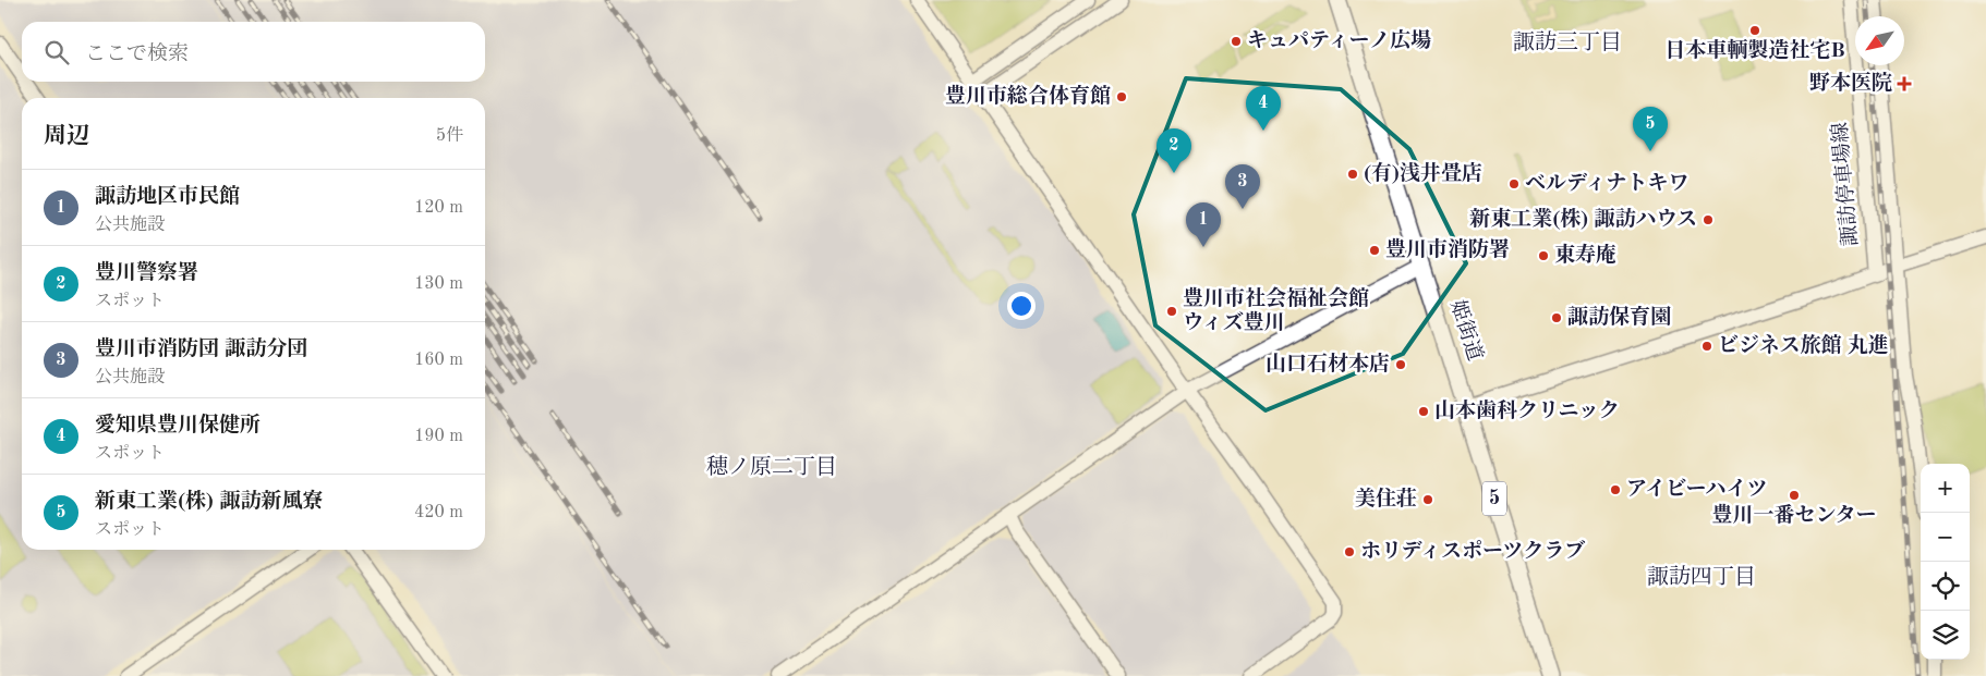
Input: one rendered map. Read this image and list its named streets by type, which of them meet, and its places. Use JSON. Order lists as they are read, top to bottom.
{
  "streets": {
    "main road": ["姫街道", "5"],
    "street": ["諏訪停車場線"]
  },
  "districts": ["諏訪三丁目", "穂ノ原二丁目", "諏訪四丁目"],
  "places": {
    "other": [
      "日本車輌製造社宅B",
      "キュパティーノ広場",
      "豊川市総合体育館",
      "(有)浅井畳店",
      "ベルディナトキワ",
      "新東工業(株) 諏訪ハウス",
      "豊川市消防署",
      "東寿庵",
      "豊川市社会福祉会館 ウィズ豊川",
      "諏訪保育園",
      "ビジネス旅館 丸進",
      "山口石材本店",
      "山本歯科クリニック",
      "アイビーハイツ",
      "豊川一番センター",
      "美住荘",
      "ホリディスポーツクラブ"
    ],
    "health": ["野本医院"]
  },
  "north": "bottom left",
  "page": {
    "search": "ここで検索",
    "pins": [
      "4",
      "5",
      "2",
      "3",
      "1"
    ],
    "heading": ["周辺", "5件"],
    "list": [
      {
        "mark": "1",
        "name": "諏訪地区市民館",
        "note": "公共施設",
        "value": "120 m"
      },
      {
        "mark": "2",
        "name": "豊川警察署",
        "note": "スポット",
        "value": "130 m"
      },
      {
        "mark": "3",
        "name": "豊川市消防団 諏訪分団",
        "note": "公共施設",
        "value": "160 m"
      },
      {
        "mark": "4",
        "name": "愛知県豊川保健所",
        "note": "スポット",
        "value": "190 m"
      },
      {
        "mark": "5",
        "name": "新東工業(株) 諏訪新風寮",
        "note": "スポット",
        "value": "420 m"
      }
    ],
    "map_buttons": ["+", "−"]
  }
}
